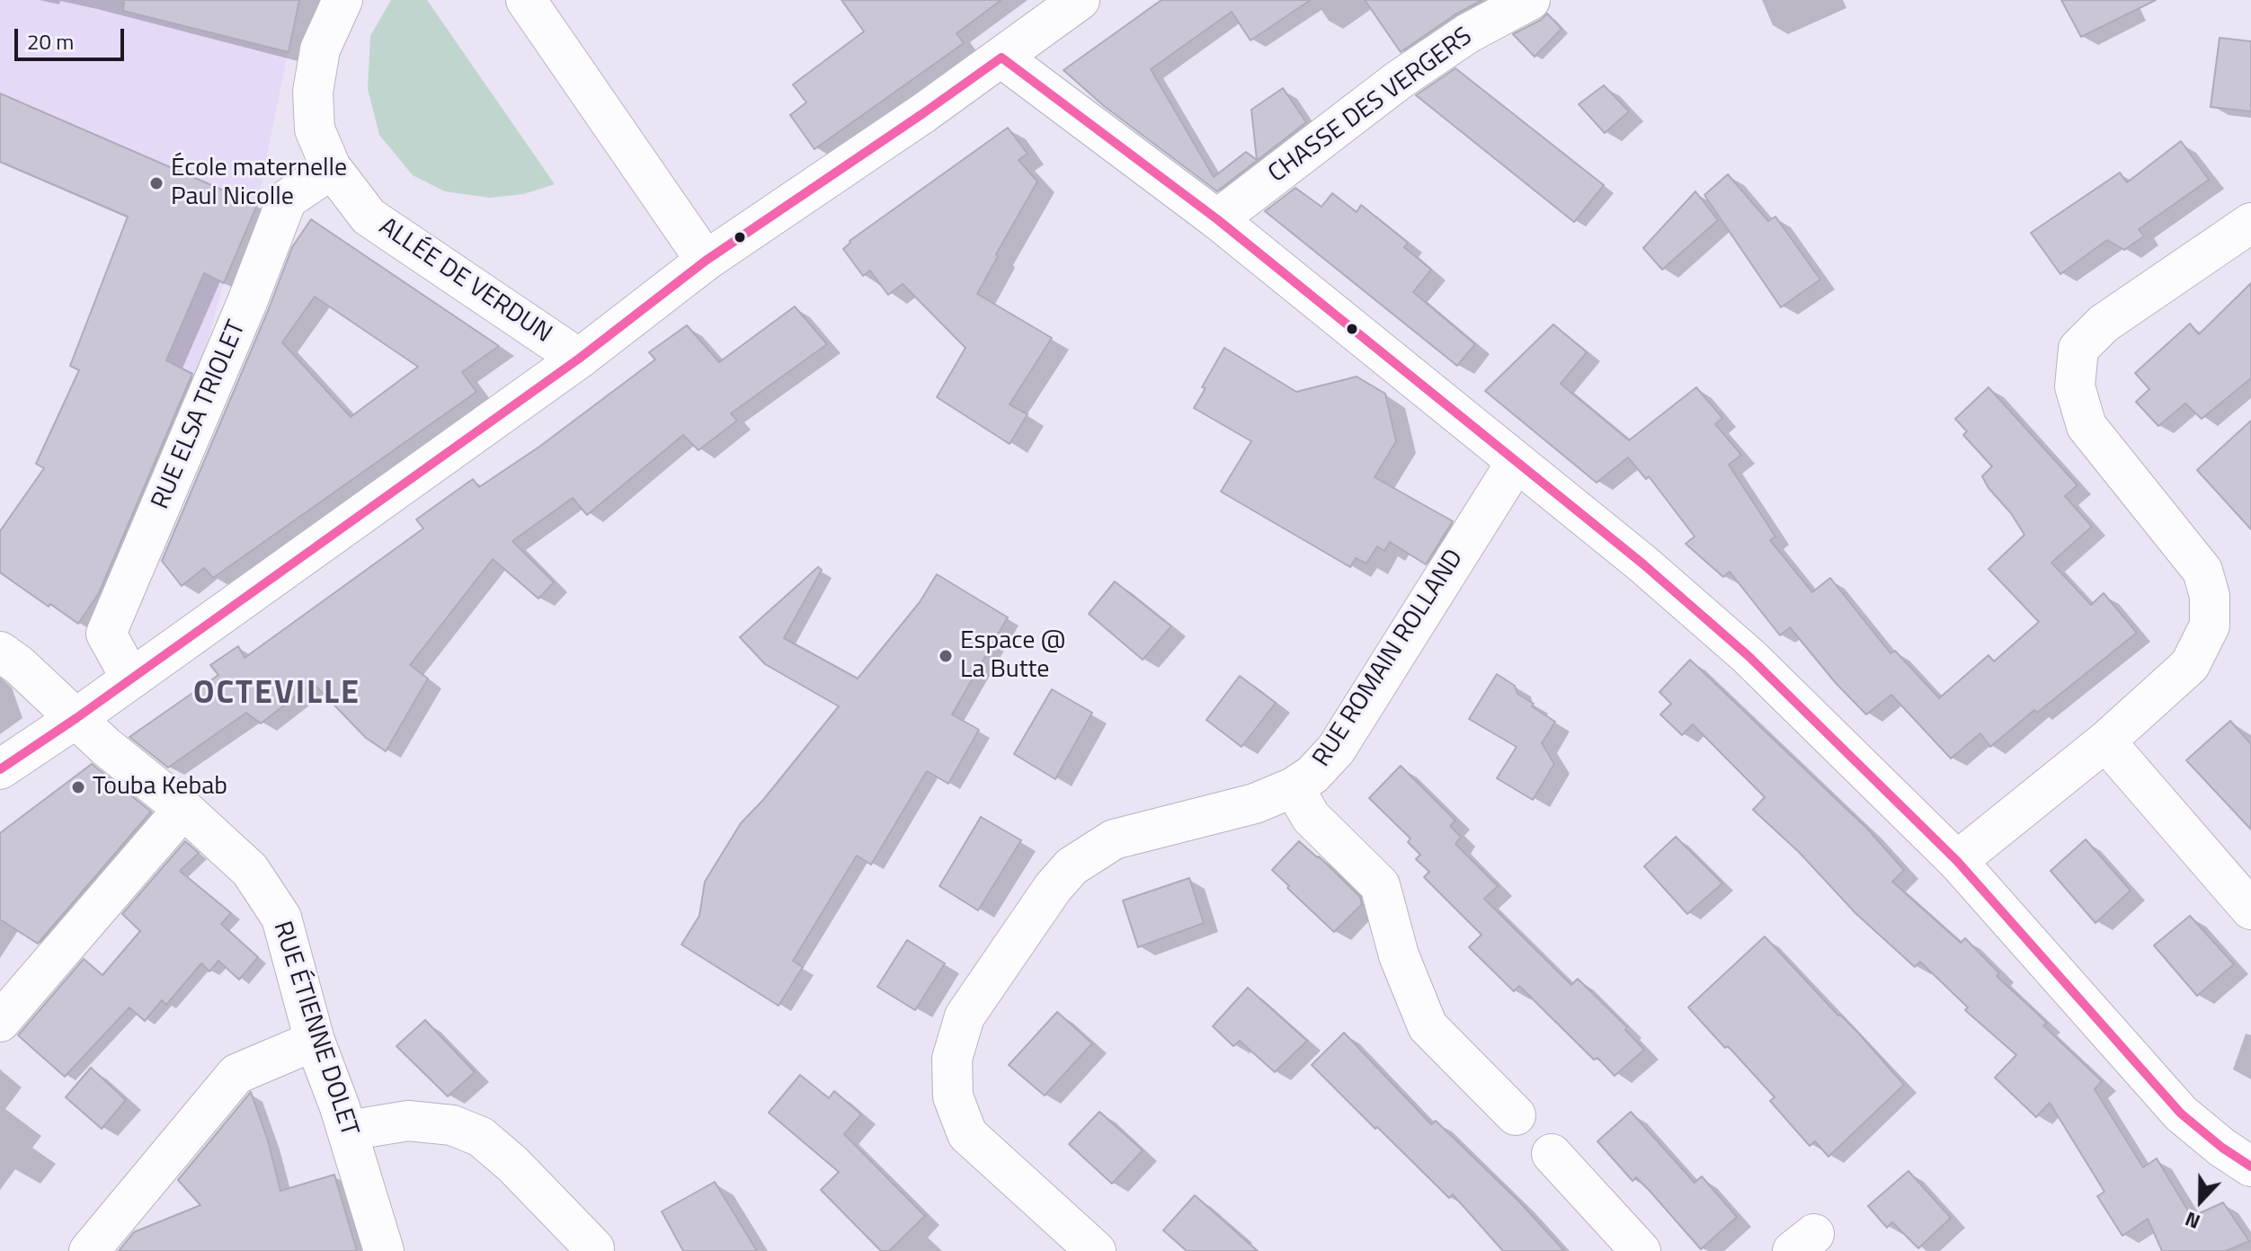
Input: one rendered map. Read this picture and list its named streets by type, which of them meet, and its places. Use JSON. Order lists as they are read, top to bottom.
{
  "streets": {
    "street": [
      "CHASSE DES VERGERS",
      "ALLÉE DE VERDUN",
      "RUE ELSA TRIOLET",
      "RUE ROMAIN ROLLAND",
      "RUE ÉTIENNE DOLET"
    ]
  },
  "crossings": [
    ["ALLÉE DE VERDUN", "RUE ELSA TRIOLET"]
  ],
  "districts": ["OCTEVILLE"],
  "places": ["École maternelle Paul Nicolle", "Espace @ La Butte", "Touba Kebab"],
  "scale_bar": "20 m",
  "north": "bottom"
}
